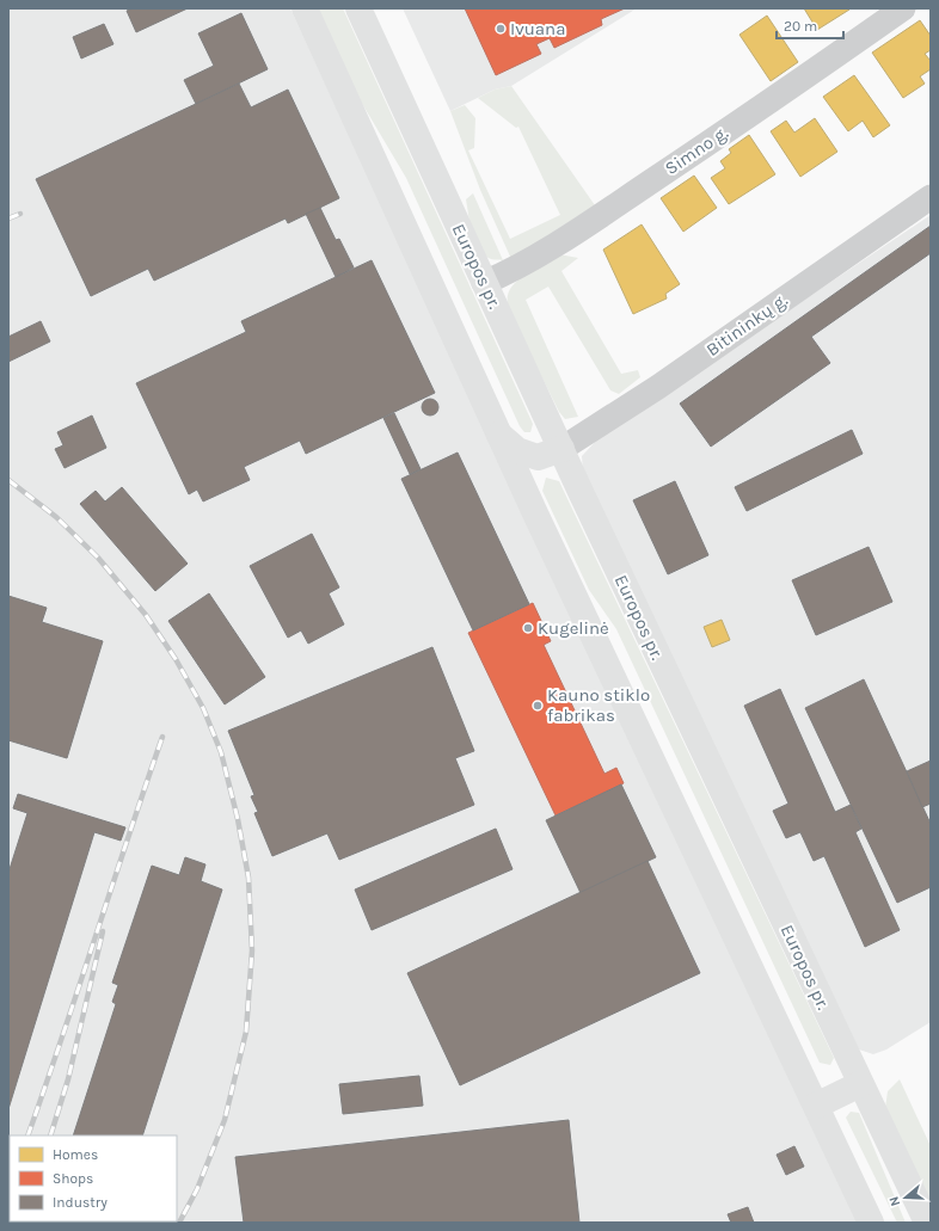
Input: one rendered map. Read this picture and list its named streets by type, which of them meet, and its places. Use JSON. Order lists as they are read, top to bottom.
{
  "streets": {
    "main road": ["Europos pr."],
    "street": ["Simno g.", "Bitininkų g."]
  },
  "crossings": [
    ["Simno g.", "Europos pr."],
    ["Europos pr.", "Bitininkų g."]
  ],
  "places": ["Ivuana", "Kugelinė", "Kauno stiklo fabrikas"],
  "legend": ["Homes", "Shops", "Industry"],
  "scale_bar": "20 m",
  "north": "left"
}
